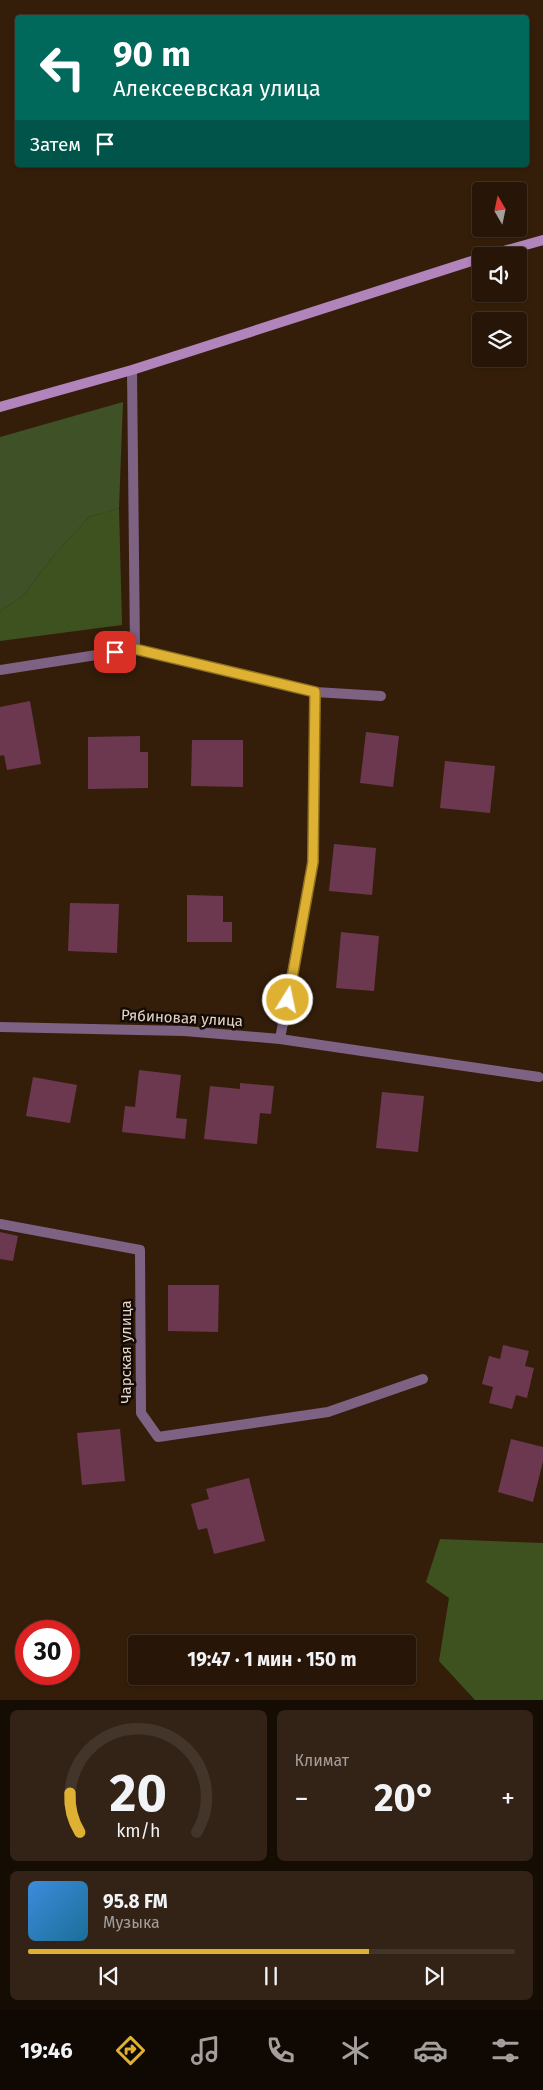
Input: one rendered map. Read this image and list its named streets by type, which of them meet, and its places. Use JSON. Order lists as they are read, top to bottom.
{
  "streets": {
    "street": ["Рябиновая улица", "Чарская улица"]
  },
  "north": "top",
  "page": {
    "turn": ["90 m", "Алексеевская улица"],
    "then": "Затем",
    "limit": "30",
    "trip": "19:47 · 1 мин · 150 m",
    "tile": "Климат",
    "heat": ["−", "20°", "+"],
    "song": ["95.8 FM", "Музыка"],
    "tabs": "19:46",
    "gauge": ["20", "km/h"]
  }
}
